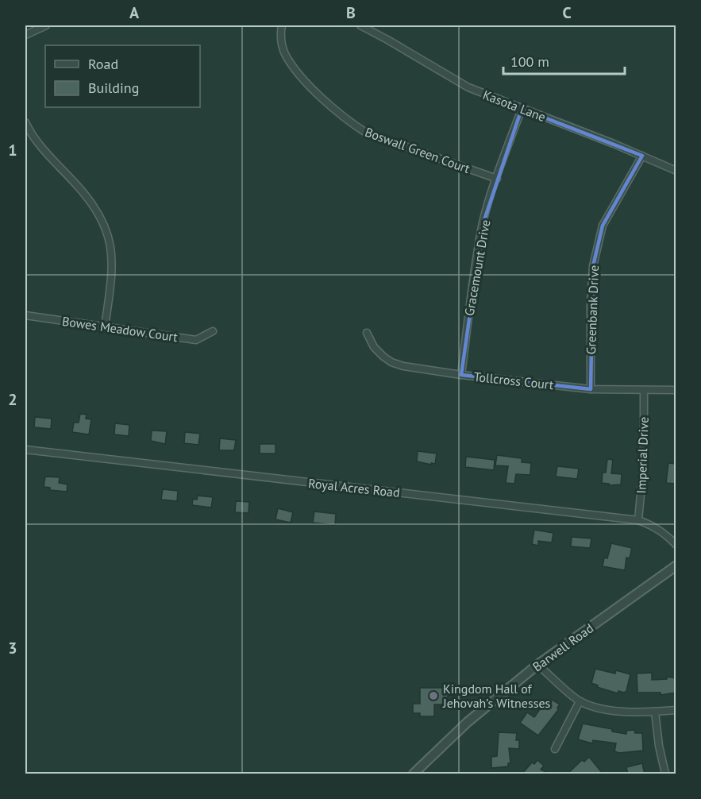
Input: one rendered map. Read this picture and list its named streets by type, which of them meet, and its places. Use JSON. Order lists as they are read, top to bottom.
{
  "streets": {
    "street": [
      "Kasota Lane",
      "Boswall Green Court",
      "Gracemount Drive",
      "Greenbank Drive",
      "Bowes Meadow Court",
      "Tollcross Court",
      "Imperial Drive",
      "Royal Acres Road",
      "Barwell Road"
    ]
  },
  "crossings": [
    ["Kasota Lane", "Gracemount Drive"],
    ["Kasota Lane", "Greenbank Drive"],
    ["Boswall Green Court", "Gracemount Drive"],
    ["Gracemount Drive", "Tollcross Court"],
    ["Greenbank Drive", "Tollcross Court"],
    ["Tollcross Court", "Imperial Drive"],
    ["Imperial Drive", "Royal Acres Road"]
  ],
  "places": ["Kingdom Hall of Jehovah’s Witnesses"],
  "legend": ["Road", "Building"],
  "scale_bar": "100 m",
  "grid": {
    "columns": ["A", "B", "C"],
    "rows": ["1", "2", "3"]
  }
}
